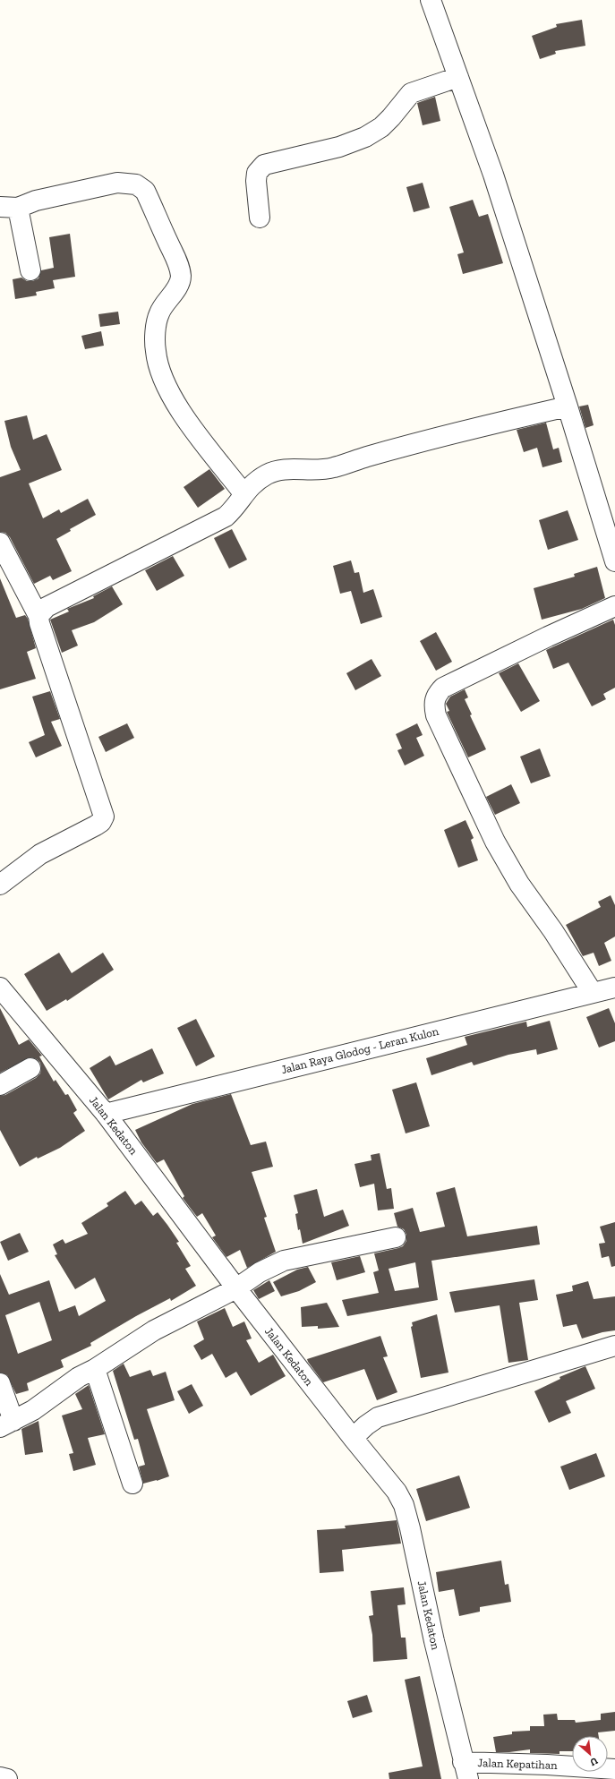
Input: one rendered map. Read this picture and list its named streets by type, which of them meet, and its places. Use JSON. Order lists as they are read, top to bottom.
{
  "streets": {
    "street": ["Jalan Raya Glodog - Leran Kulon", "Jalan Kedaton", "Jalan Kepatihan"]
  },
  "crossings": [
    ["Jalan Raya Glodog - Leran Kulon", "Jalan Kedaton"],
    ["Jalan Kedaton", "Jalan Kepatihan"]
  ],
  "north": "bottom right"
}
